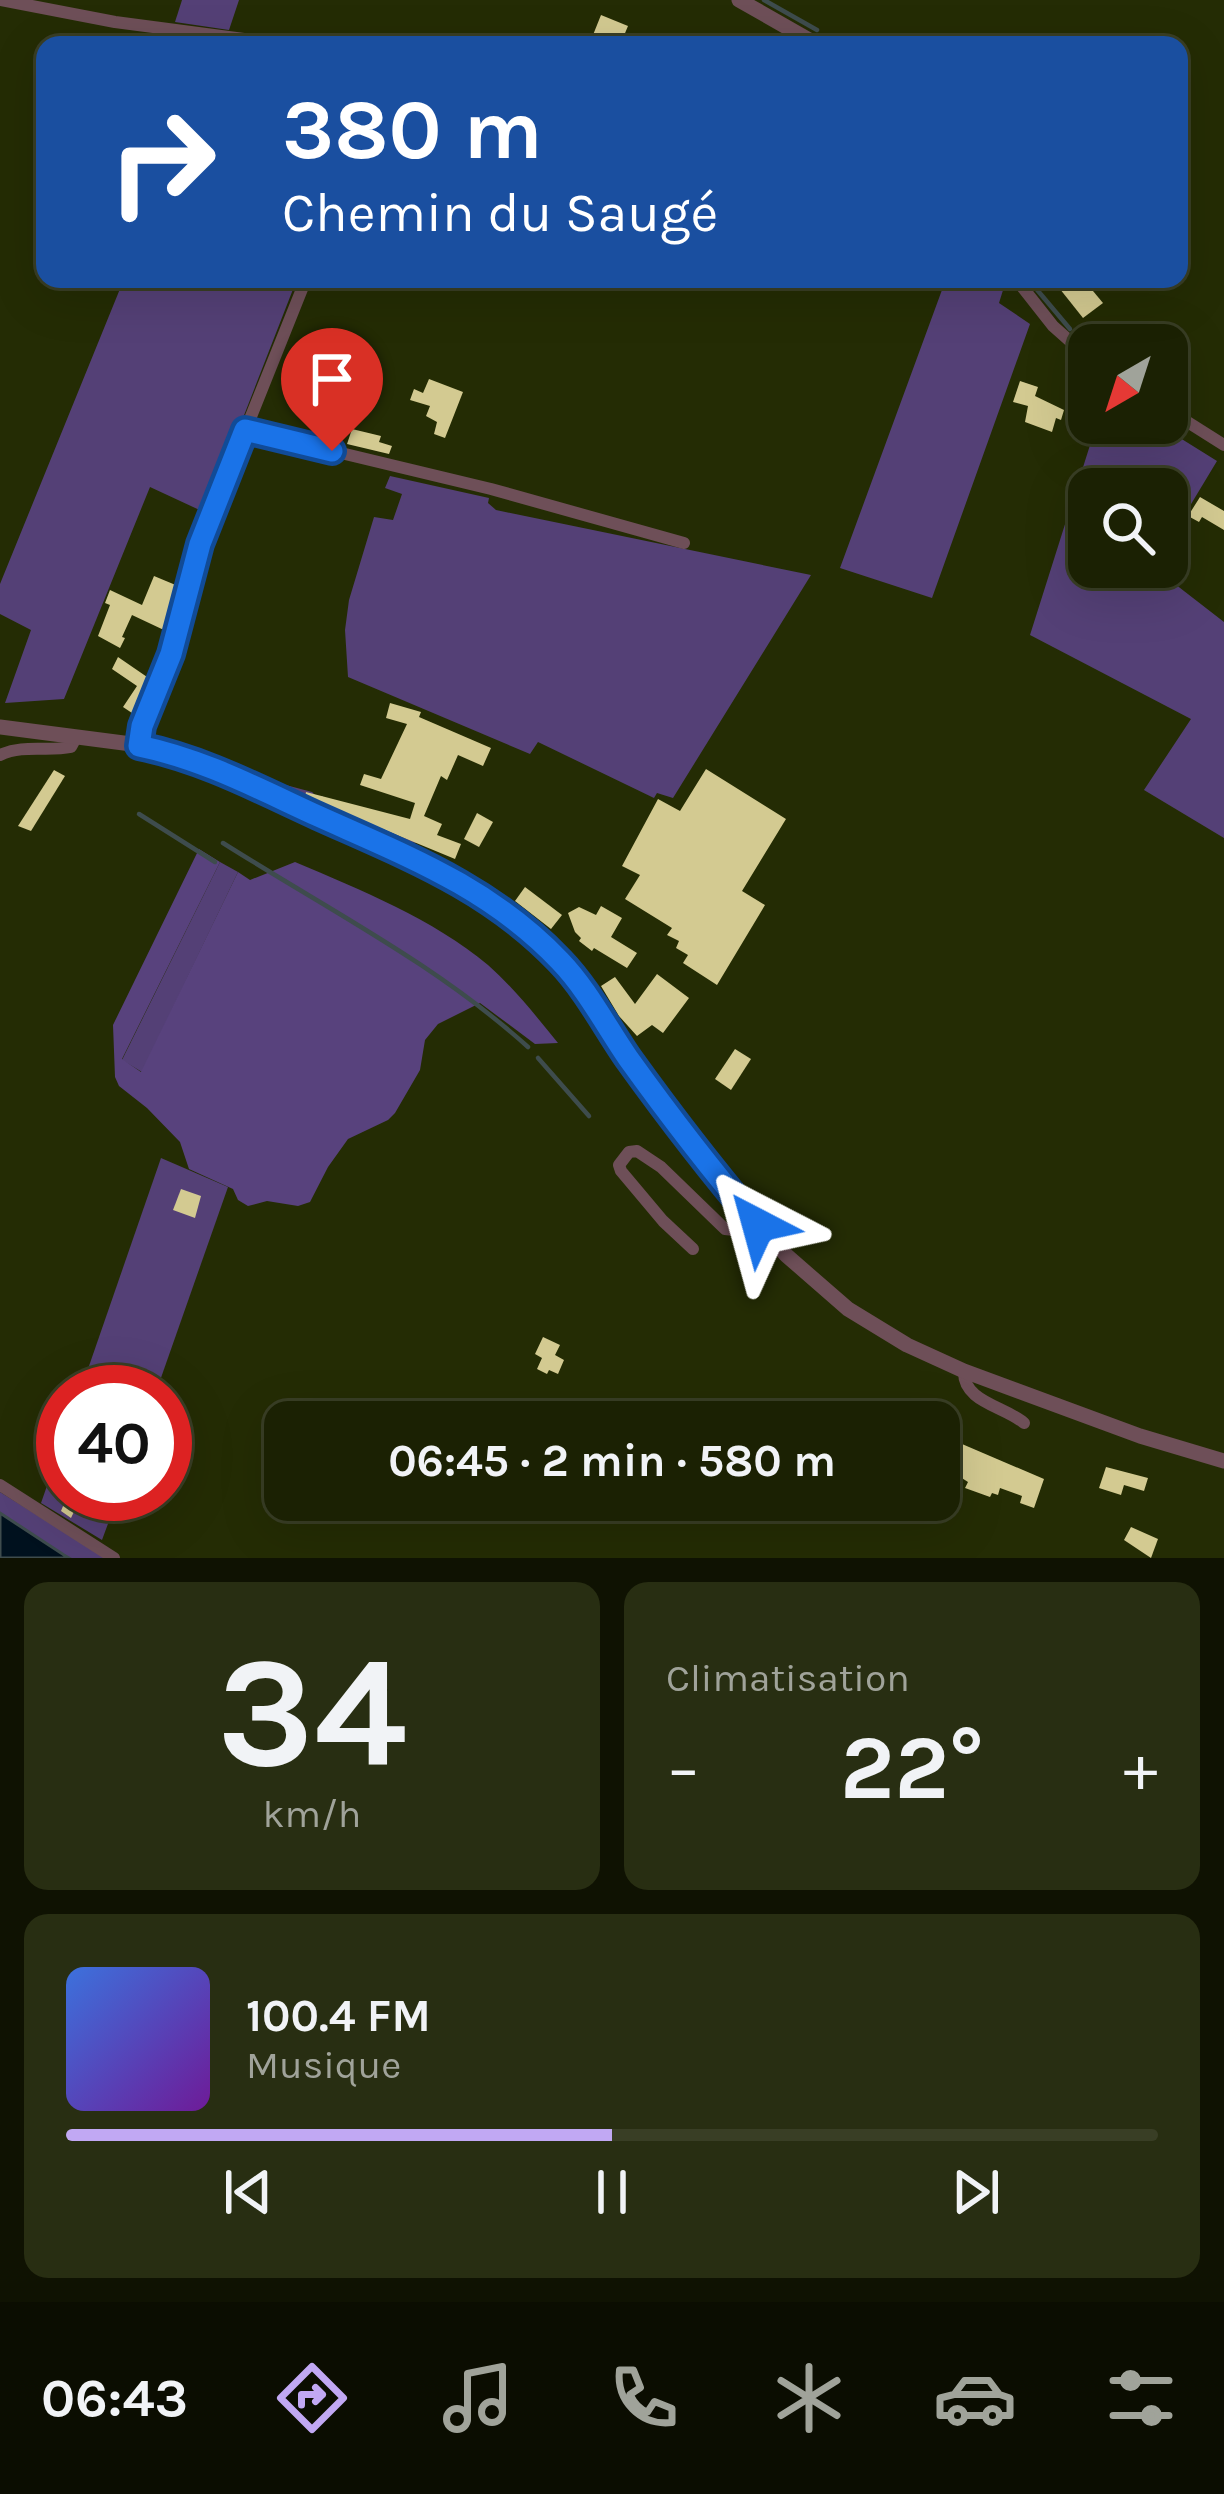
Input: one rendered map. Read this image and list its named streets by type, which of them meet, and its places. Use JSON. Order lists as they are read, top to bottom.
{
  "north": "bottom left",
  "page": {
    "turn": ["380 m", "Chemin du Saugé"],
    "limit": "40",
    "trip": "06:45 · 2 min · 580 m",
    "tile": [
      ["34", "km/h"],
      "Climatisation"
    ],
    "heat": ["−", "22°", "+"],
    "song": ["100.4 FM", "Musique"],
    "tabs": "06:43"
  }
}
